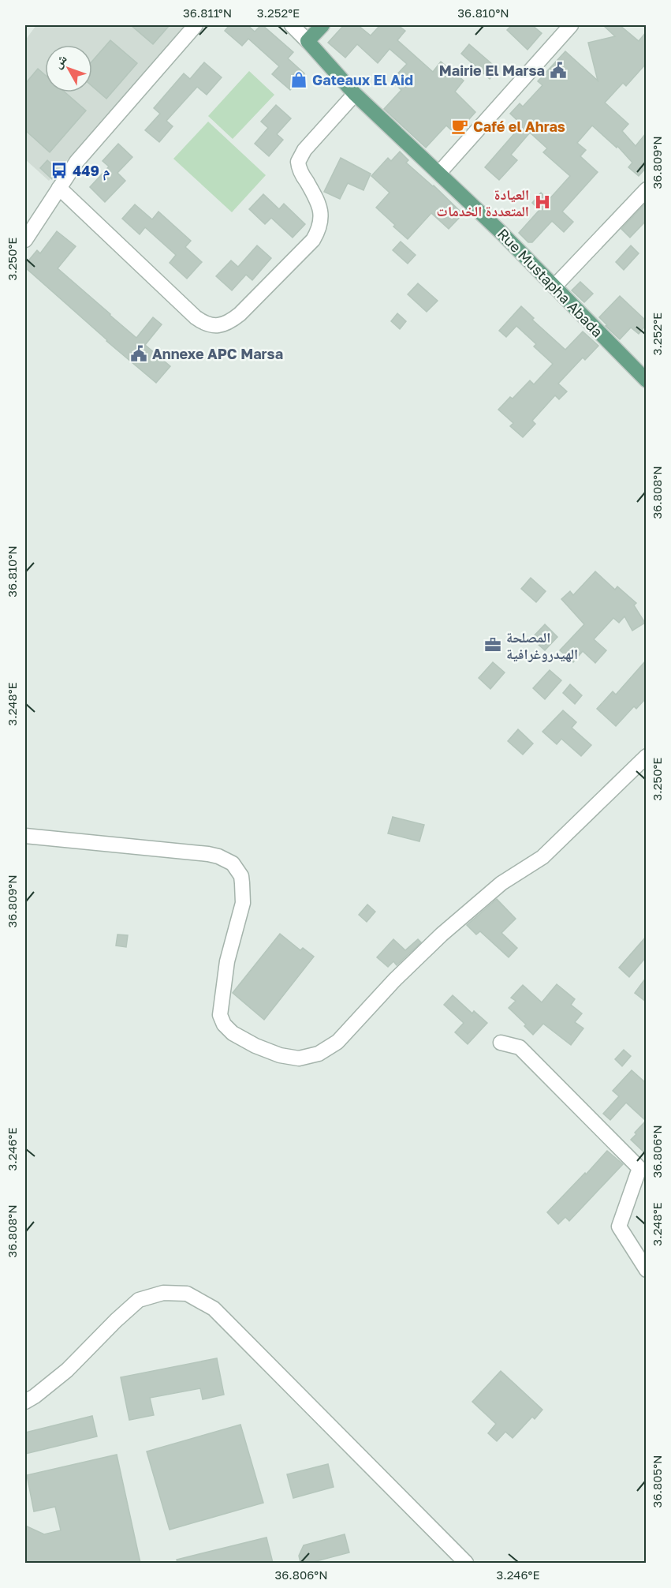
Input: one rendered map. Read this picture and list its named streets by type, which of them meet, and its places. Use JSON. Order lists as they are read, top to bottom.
{
  "streets": {
    "main road": ["Rue Mustapha Abada"]
  },
  "places": {
    "public building": ["Mairie El Marsa", "Annexe APC Marsa"],
    "shop": ["Gateaux El Aid"],
    "cafe": ["Café el Ahras"],
    "bus stop": ["م 449"],
    "hospital": ["العيادة المتعددة الخدمات"],
    "office": ["المصلحة الهيدروغرافية"]
  },
  "north": "top left",
  "coordinates": [
    "36.811°N",
    "3.252°E",
    "36.810°N",
    "36.809°N",
    "3.250°E",
    "36.808°N",
    "3.248°E",
    "3.246°E",
    "36.806°N",
    "36.805°N"
  ]
}
